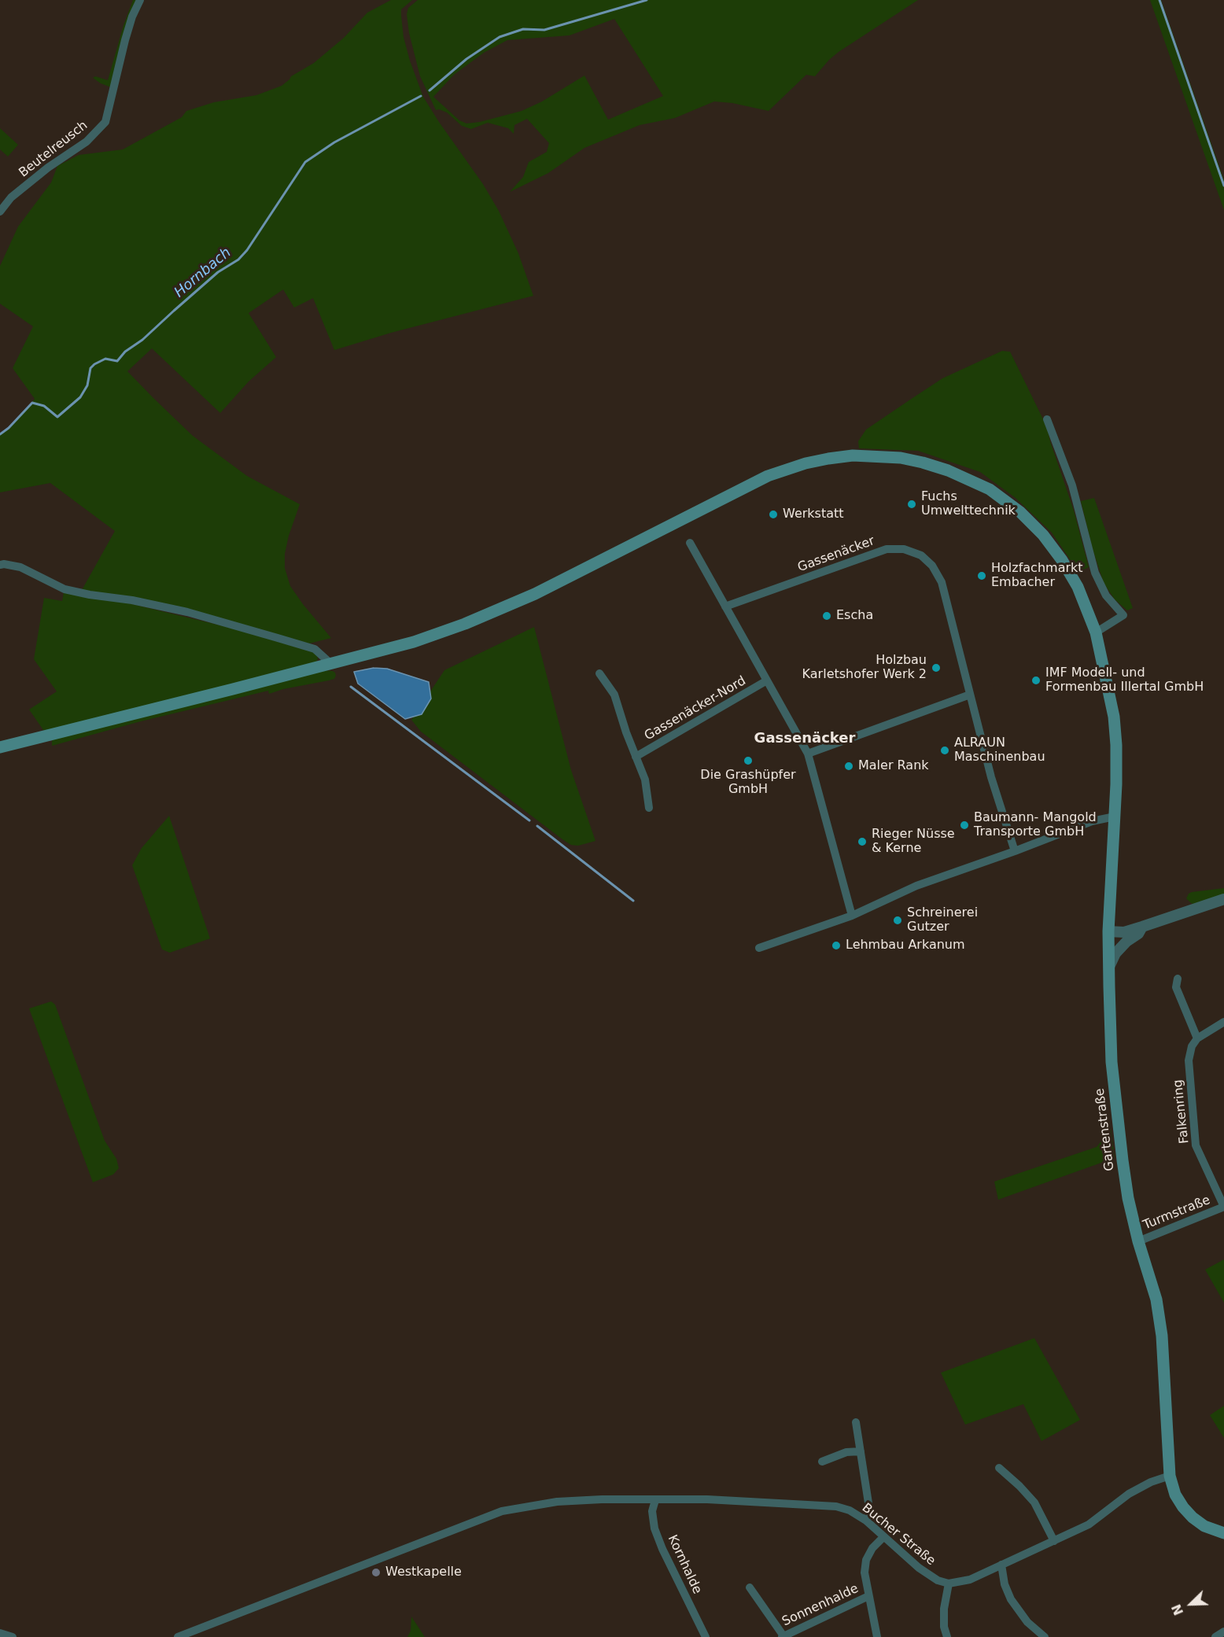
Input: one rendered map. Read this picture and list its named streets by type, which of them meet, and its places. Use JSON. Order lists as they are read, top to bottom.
{
  "streets": {
    "main road": ["Gartenstraße"],
    "street": [
      "Beutelreusch",
      "Gassenäcker",
      "Gassenäcker-Nord",
      "Falkenring",
      "Turmstraße",
      "Bucher Straße",
      "Kornhalde",
      "Sonnenhalde"
    ]
  },
  "crossings": [
    ["Falkenring", "Turmstraße"],
    ["Gartenstraße", "Turmstraße"],
    ["Bucher Straße", "Kornhalde"]
  ],
  "districts": ["Gassenäcker"],
  "water": ["Hornbach"],
  "places": [
    "Fuchs Umwelttechnik",
    "Werkstatt",
    "Holzfachmarkt Embacher",
    "Escha",
    "Holzbau Karletshofer Werk 2",
    "IMF Modell- und Formenbau Illertal GmbH",
    "ALRAUN Maschinenbau",
    "Die Grashüpfer GmbH",
    "Maler Rank",
    "Baumann- Mangold Transporte GmbH",
    "Rieger Nüsse & Kerne",
    "Schreinerei Gutzer",
    "Lehmbau Arkanum",
    "Westkapelle"
  ],
  "north": "bottom left"
}
